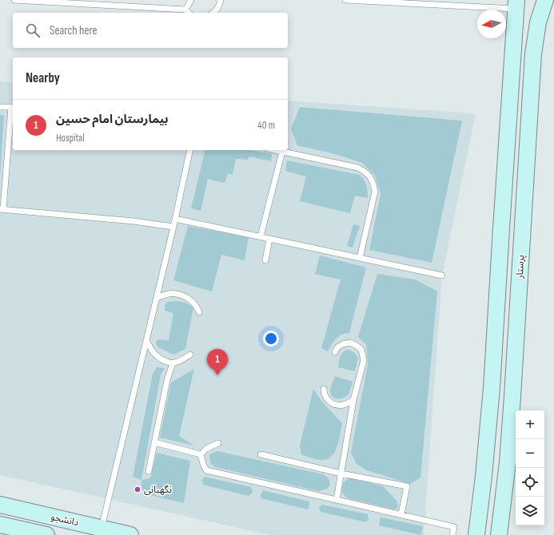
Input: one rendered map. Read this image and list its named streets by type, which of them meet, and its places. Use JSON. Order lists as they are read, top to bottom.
{
  "streets": {
    "main road": ["پرستار", "دانشجو"]
  },
  "places": ["نگهبانی"],
  "north": "left",
  "page": {
    "search": "Search here",
    "heading": "Nearby",
    "list": [
      {
        "mark": "1",
        "name": "بیمارستان امام حسین",
        "note": "Hospital",
        "value": "40 m"
      }
    ],
    "pins": "1",
    "map_buttons": ["+", "−"]
  }
}
